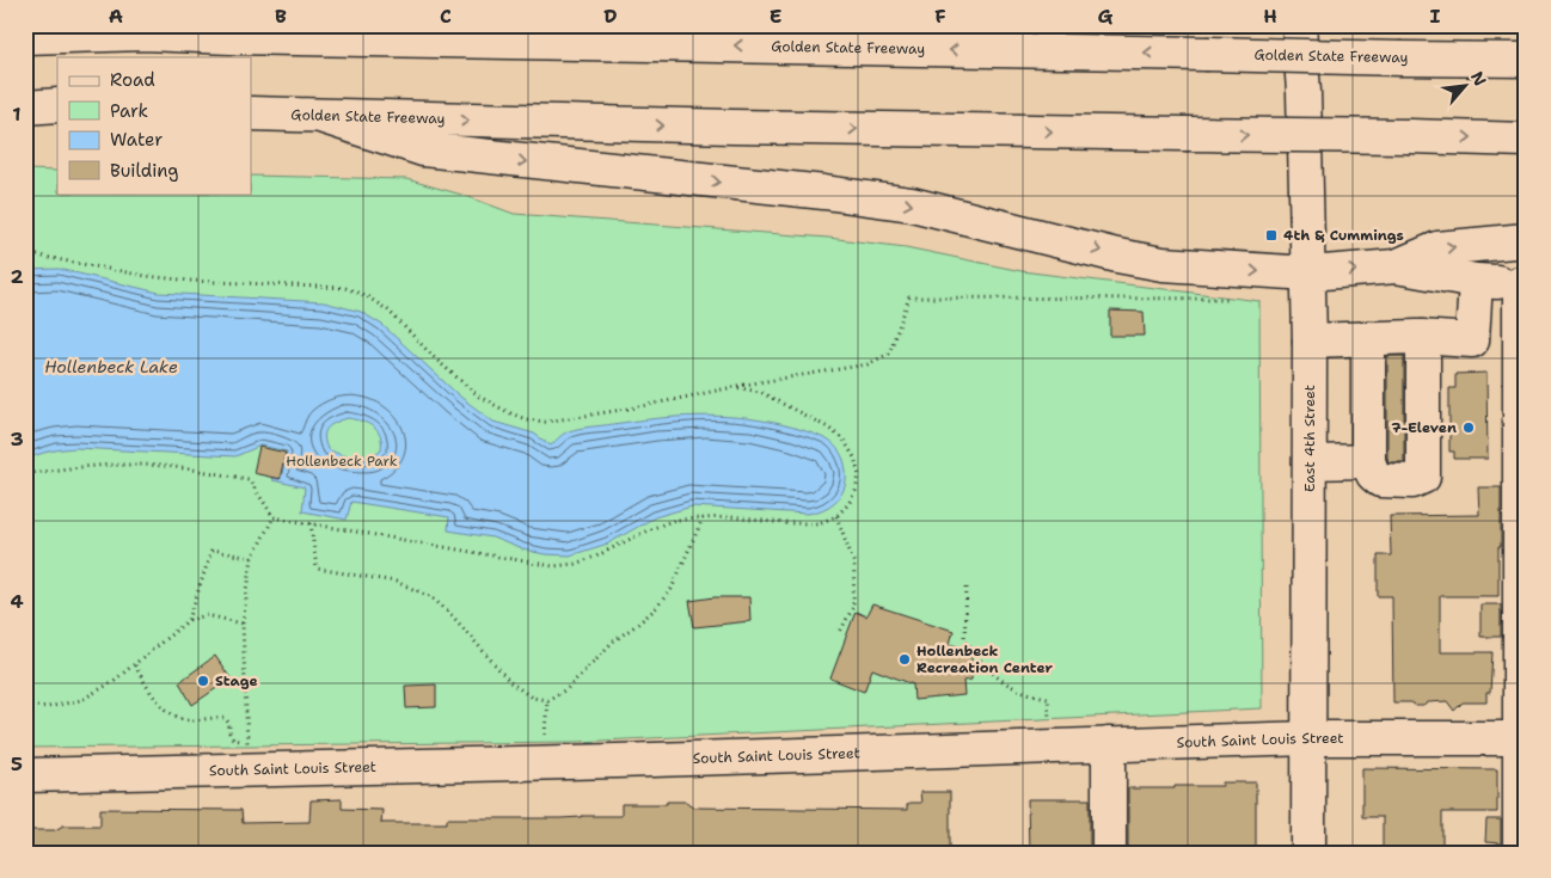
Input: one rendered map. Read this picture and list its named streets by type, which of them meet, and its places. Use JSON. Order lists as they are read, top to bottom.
{
  "streets": {
    "main road": ["Golden State Freeway", "East 4th Street", "South Saint Louis Street"]
  },
  "crossings": [
    ["East 4th Street", "South Saint Louis Street"]
  ],
  "water": ["Hollenbeck Lake"],
  "parks": ["Hollenbeck Park"],
  "places": {
    "transit": ["4th & Cummings"],
    "other": ["7-Eleven", "Hollenbeck Recreation Center", "Stage"]
  },
  "legend": [
    "Road",
    "Park",
    "Water",
    "Building"
  ],
  "north": "top right",
  "grid": {
    "columns": [
      "A",
      "B",
      "C",
      "D",
      "E",
      "F",
      "G",
      "H",
      "I"
    ],
    "rows": [
      "1",
      "2",
      "3",
      "4",
      "5"
    ]
  }
}
